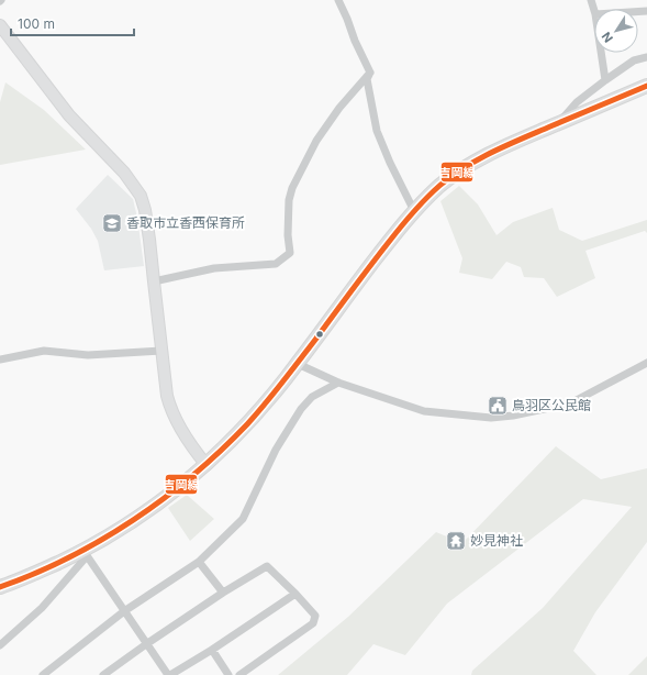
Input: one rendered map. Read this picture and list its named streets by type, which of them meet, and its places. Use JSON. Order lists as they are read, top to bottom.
{
  "places": {
    "school or university": ["香取市立香西保育所"],
    "public building": ["鳥羽区公民館"],
    "temple": ["妙見神社"]
  },
  "lines": ["transit line 吉岡線"],
  "scale_bar": "100 m",
  "north": "bottom left"
}
